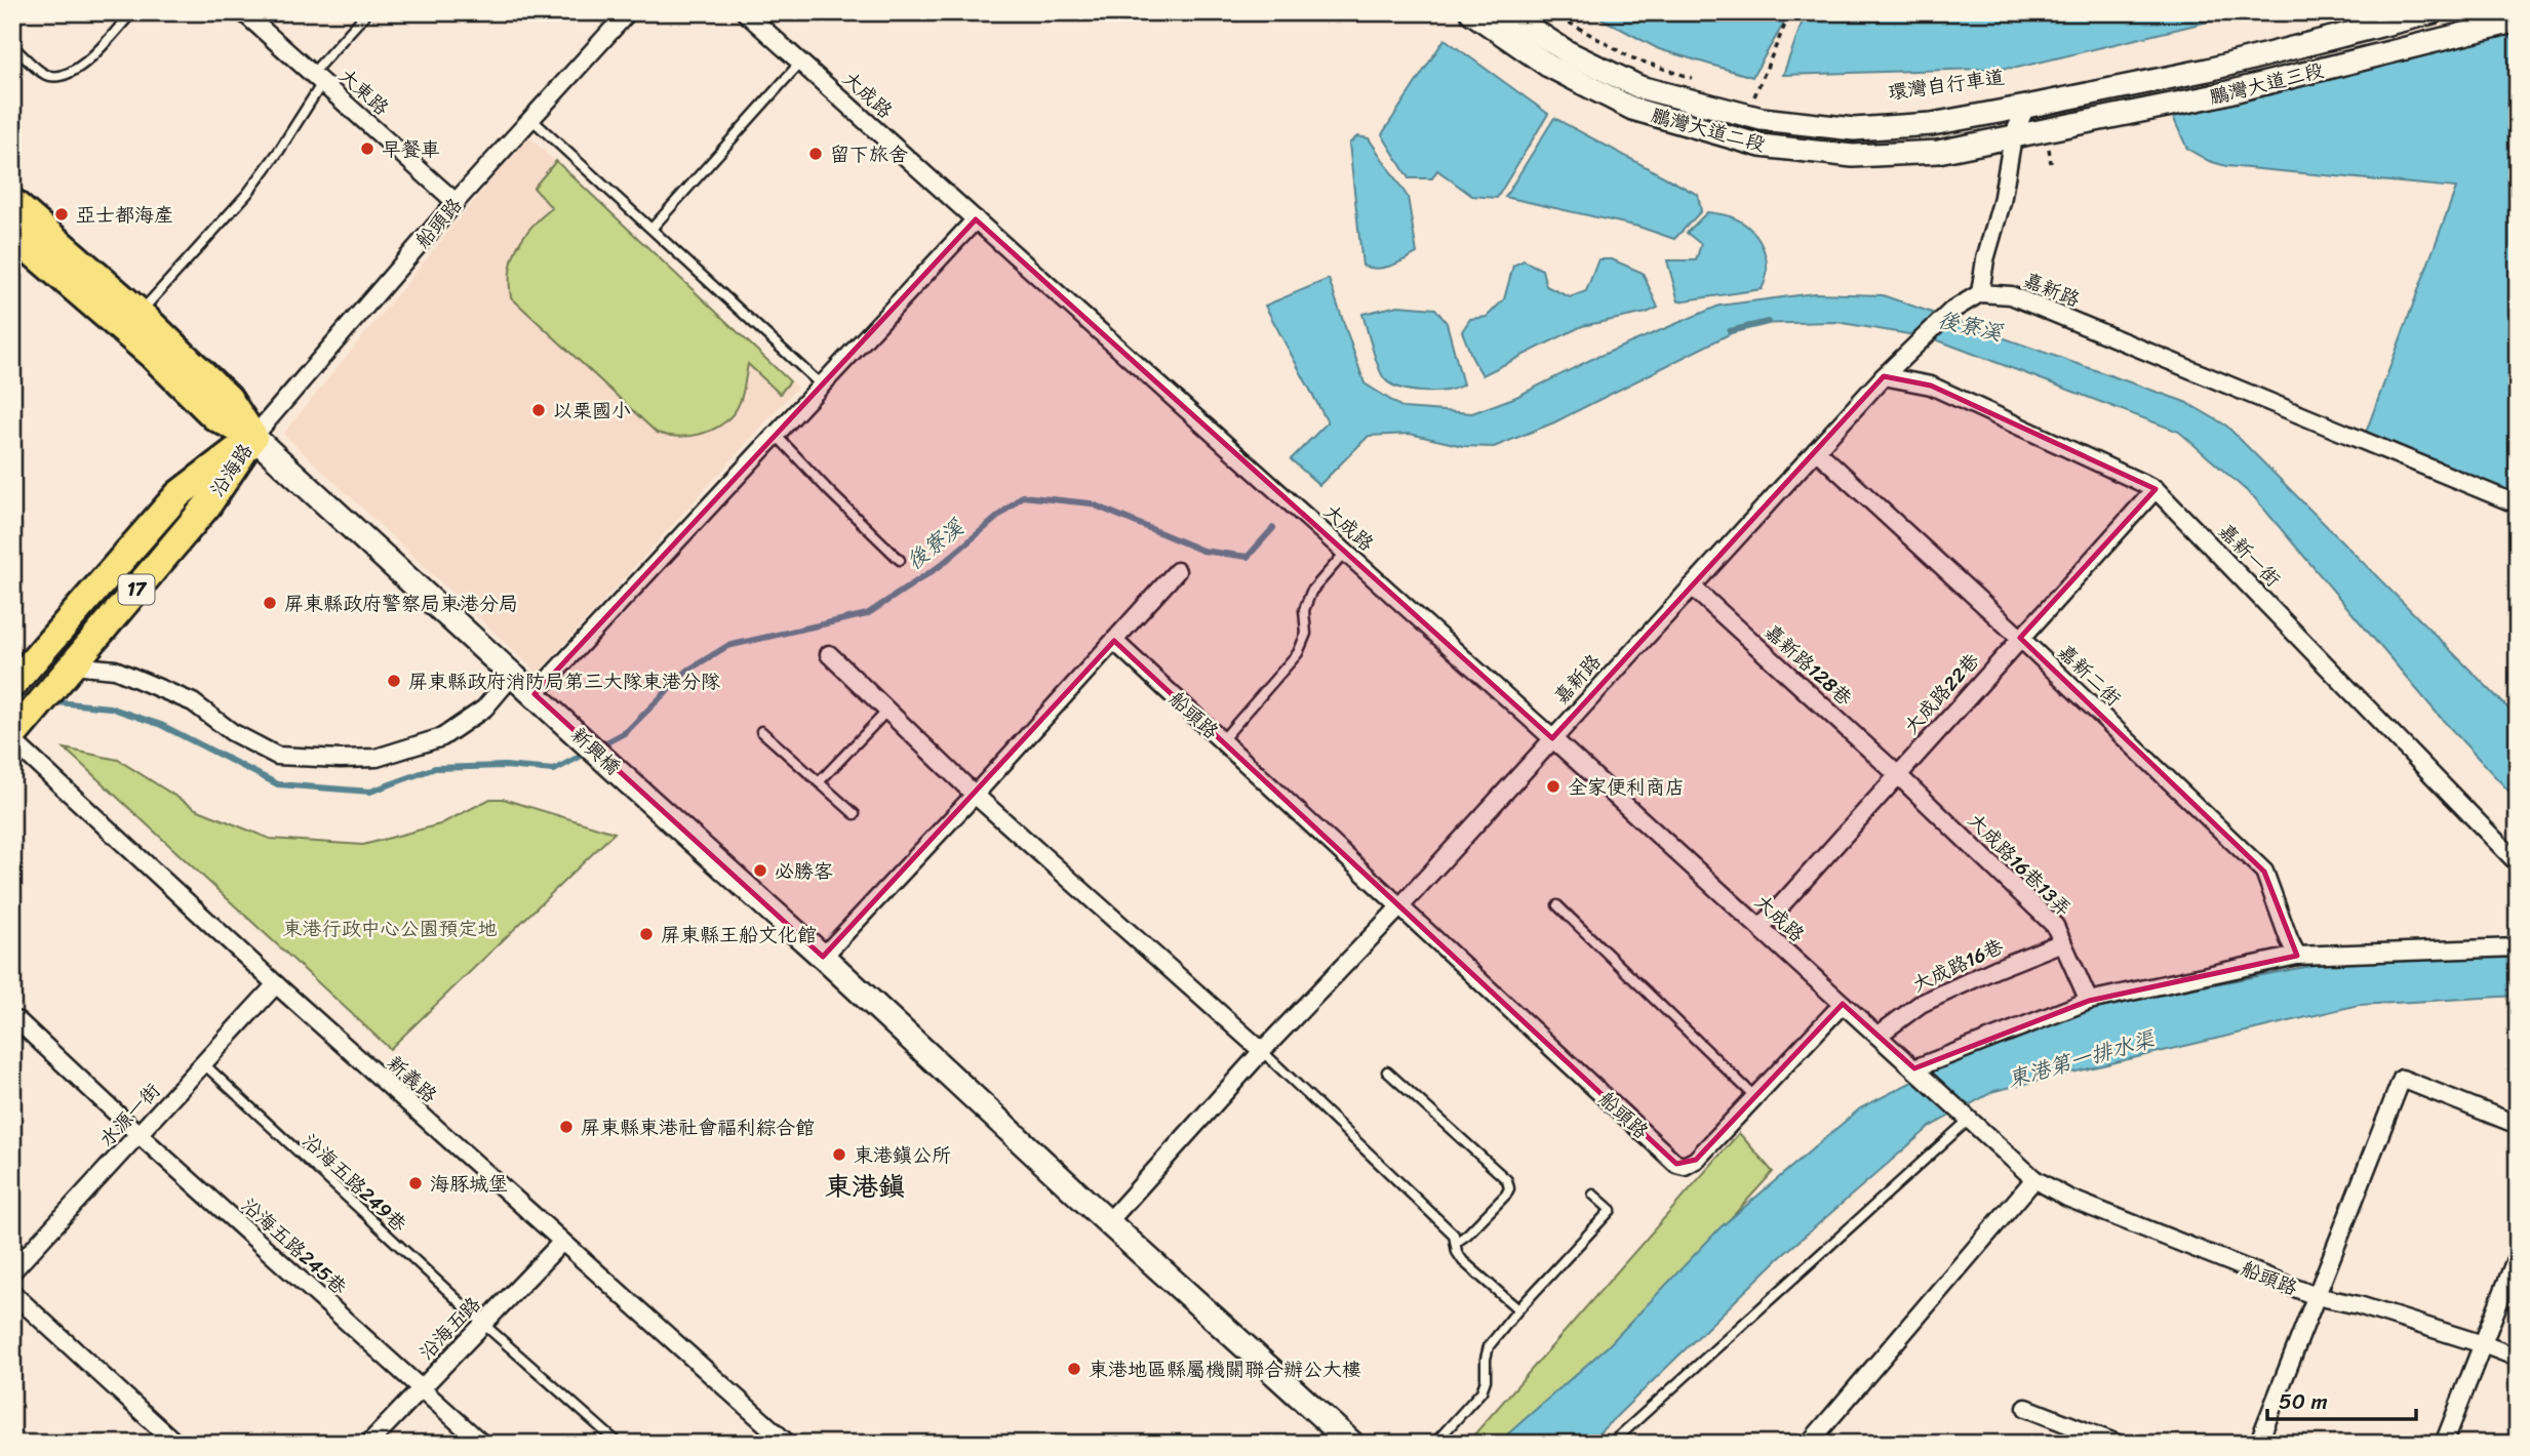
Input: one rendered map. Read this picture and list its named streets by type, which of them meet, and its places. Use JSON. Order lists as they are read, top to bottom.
{
  "streets": {
    "main road": ["沿海路", "17", "新興橋"],
    "street": [
      "鵬灣大道三段",
      "大東路",
      "大成路",
      "鵬灣大道二段",
      "船頭路",
      "嘉新路",
      "嘉新一街",
      "嘉新路128巷",
      "嘉新二街",
      "大成路22巷",
      "大成路16巷13弄",
      "大成路16巷",
      "新義路",
      "水源一街",
      "沿海五路245巷",
      "沿海五路"
    ],
    "lane": ["沿海五路249巷"]
  },
  "crossings": [
    ["鵬灣大道三段", "鵬灣大道二段"],
    ["大東路", "船頭路"],
    ["大成路", "船頭路"],
    ["大成路", "嘉新路"],
    ["大成路", "大成路22巷"],
    ["大成路", "大成路16巷"],
    ["船頭路", "沿海路"],
    ["嘉新路", "嘉新一街"],
    ["嘉新路", "嘉新路128巷"],
    ["嘉新路", "嘉新二街"],
    ["沿海路", "新義路"],
    ["嘉新一街", "大成路22巷"],
    ["嘉新路128巷", "大成路22巷"],
    ["嘉新路128巷", "大成路16巷13弄"],
    ["嘉新二街", "大成路22巷"],
    ["大成路22巷", "大成路16巷13弄"],
    ["大成路16巷13弄", "大成路16巷"],
    ["新義路", "水源一街"],
    ["新義路", "沿海五路"],
    ["水源一街", "沿海五路249巷"],
    ["水源一街", "沿海五路245巷"],
    ["沿海五路249巷", "沿海五路"],
    ["沿海五路245巷", "沿海五路"]
  ],
  "districts": ["東港鎮"],
  "water": ["後寮溪", "東港第一排水渠"],
  "parks": ["東港行政中心公園預定地"],
  "places": [
    "早餐車",
    "留下旅舍",
    "亞士都海產",
    "以栗國小",
    "屏東縣政府警察局東港分局",
    "屏東縣政府消防局第三大隊東港分隊",
    "全家便利商店",
    "必勝客",
    "屏東縣王船文化館",
    "屏東縣東港社會福利綜合館",
    "東港鎮公所",
    "海豚城堡",
    "東港地區縣屬機關聯合辦公大樓"
  ],
  "scale_bar": "50 m"
}
